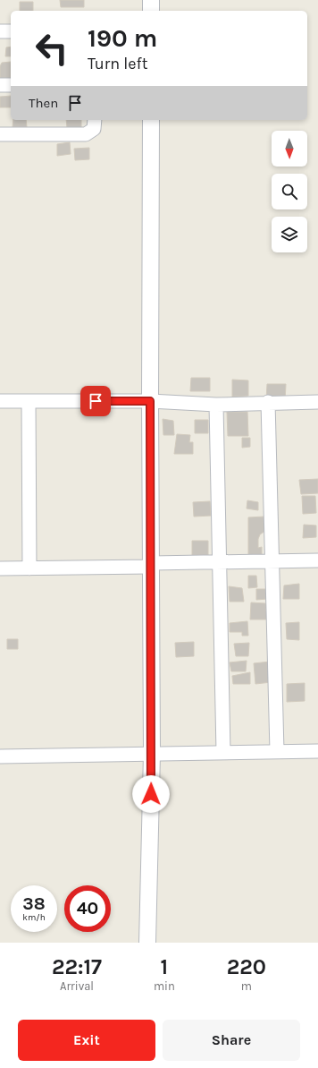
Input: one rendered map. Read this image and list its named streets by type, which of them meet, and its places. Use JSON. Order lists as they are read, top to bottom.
{
  "north": "bottom",
  "page": {
    "turn": ["190 m", "Turn left"],
    "then": "Then",
    "speed": "38 km/h",
    "limit": "40",
    "eta": [
      "22:17",
      "Arrival",
      "1",
      "min",
      "220",
      "m"
    ],
    "buttons": ["Exit", "Share"]
  }
}
